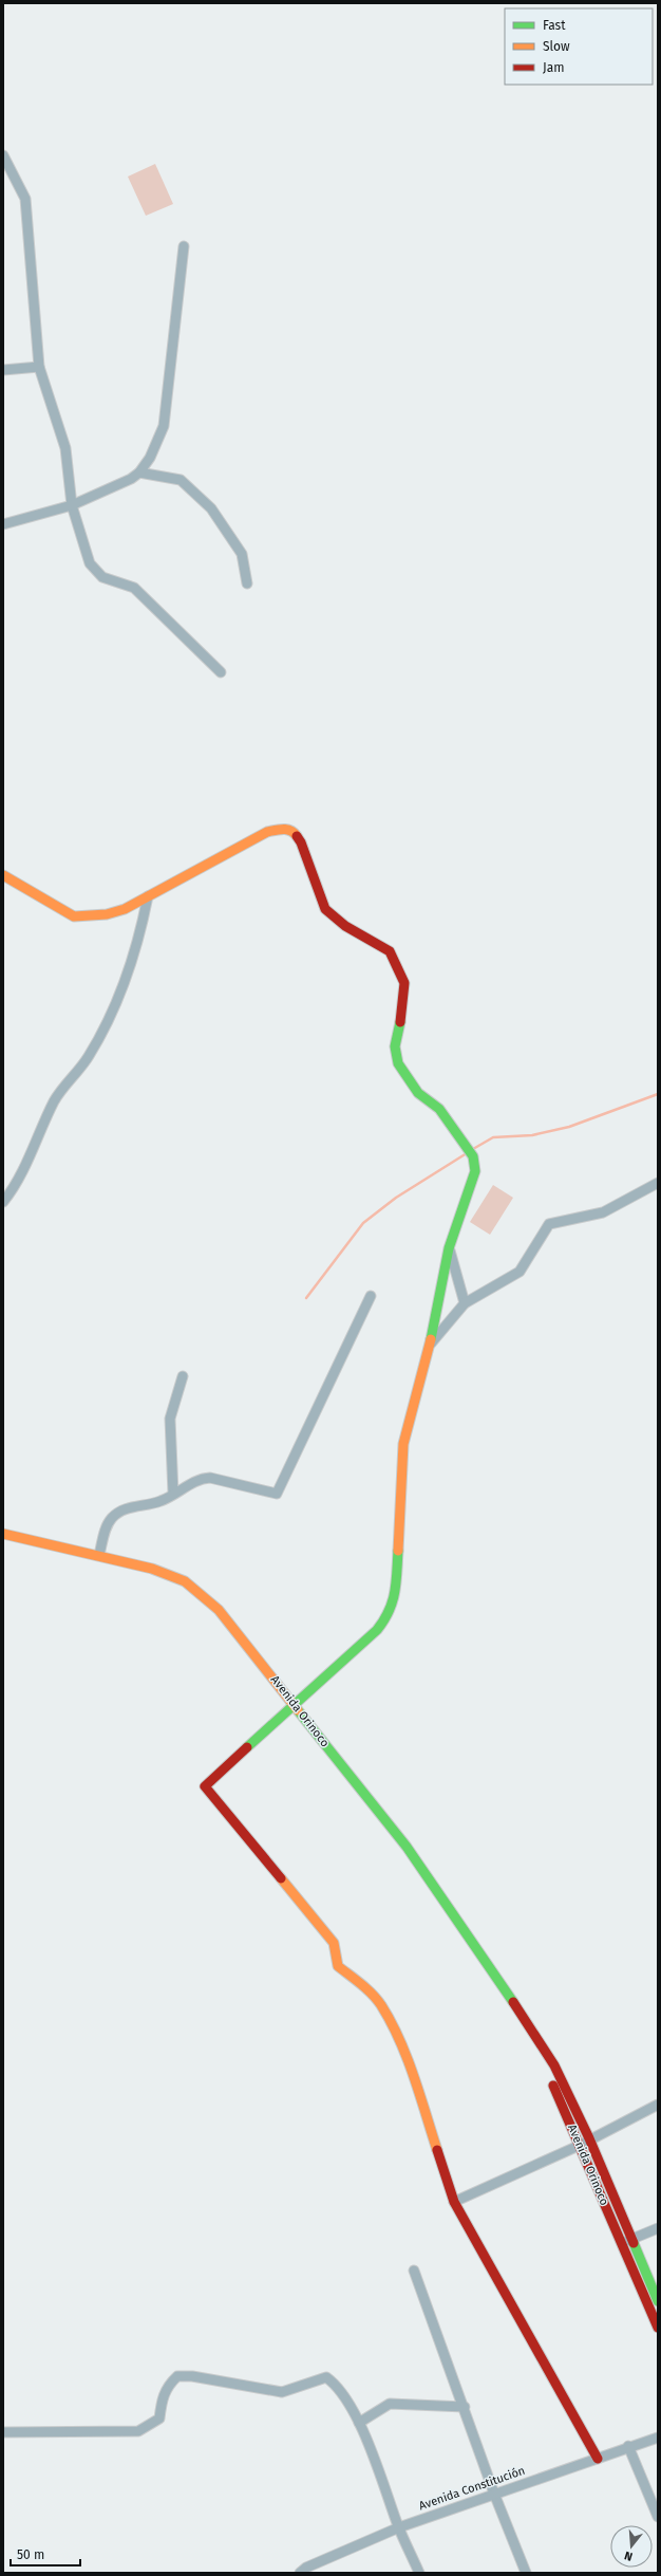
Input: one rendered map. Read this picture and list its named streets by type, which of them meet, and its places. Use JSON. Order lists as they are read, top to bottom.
{
  "streets": {
    "street": ["Avenida Orinoco", "Avenida Constitución"]
  },
  "legend": ["Fast", "Slow", "Jam"],
  "scale_bar": "50 m",
  "north": "bottom"
}
